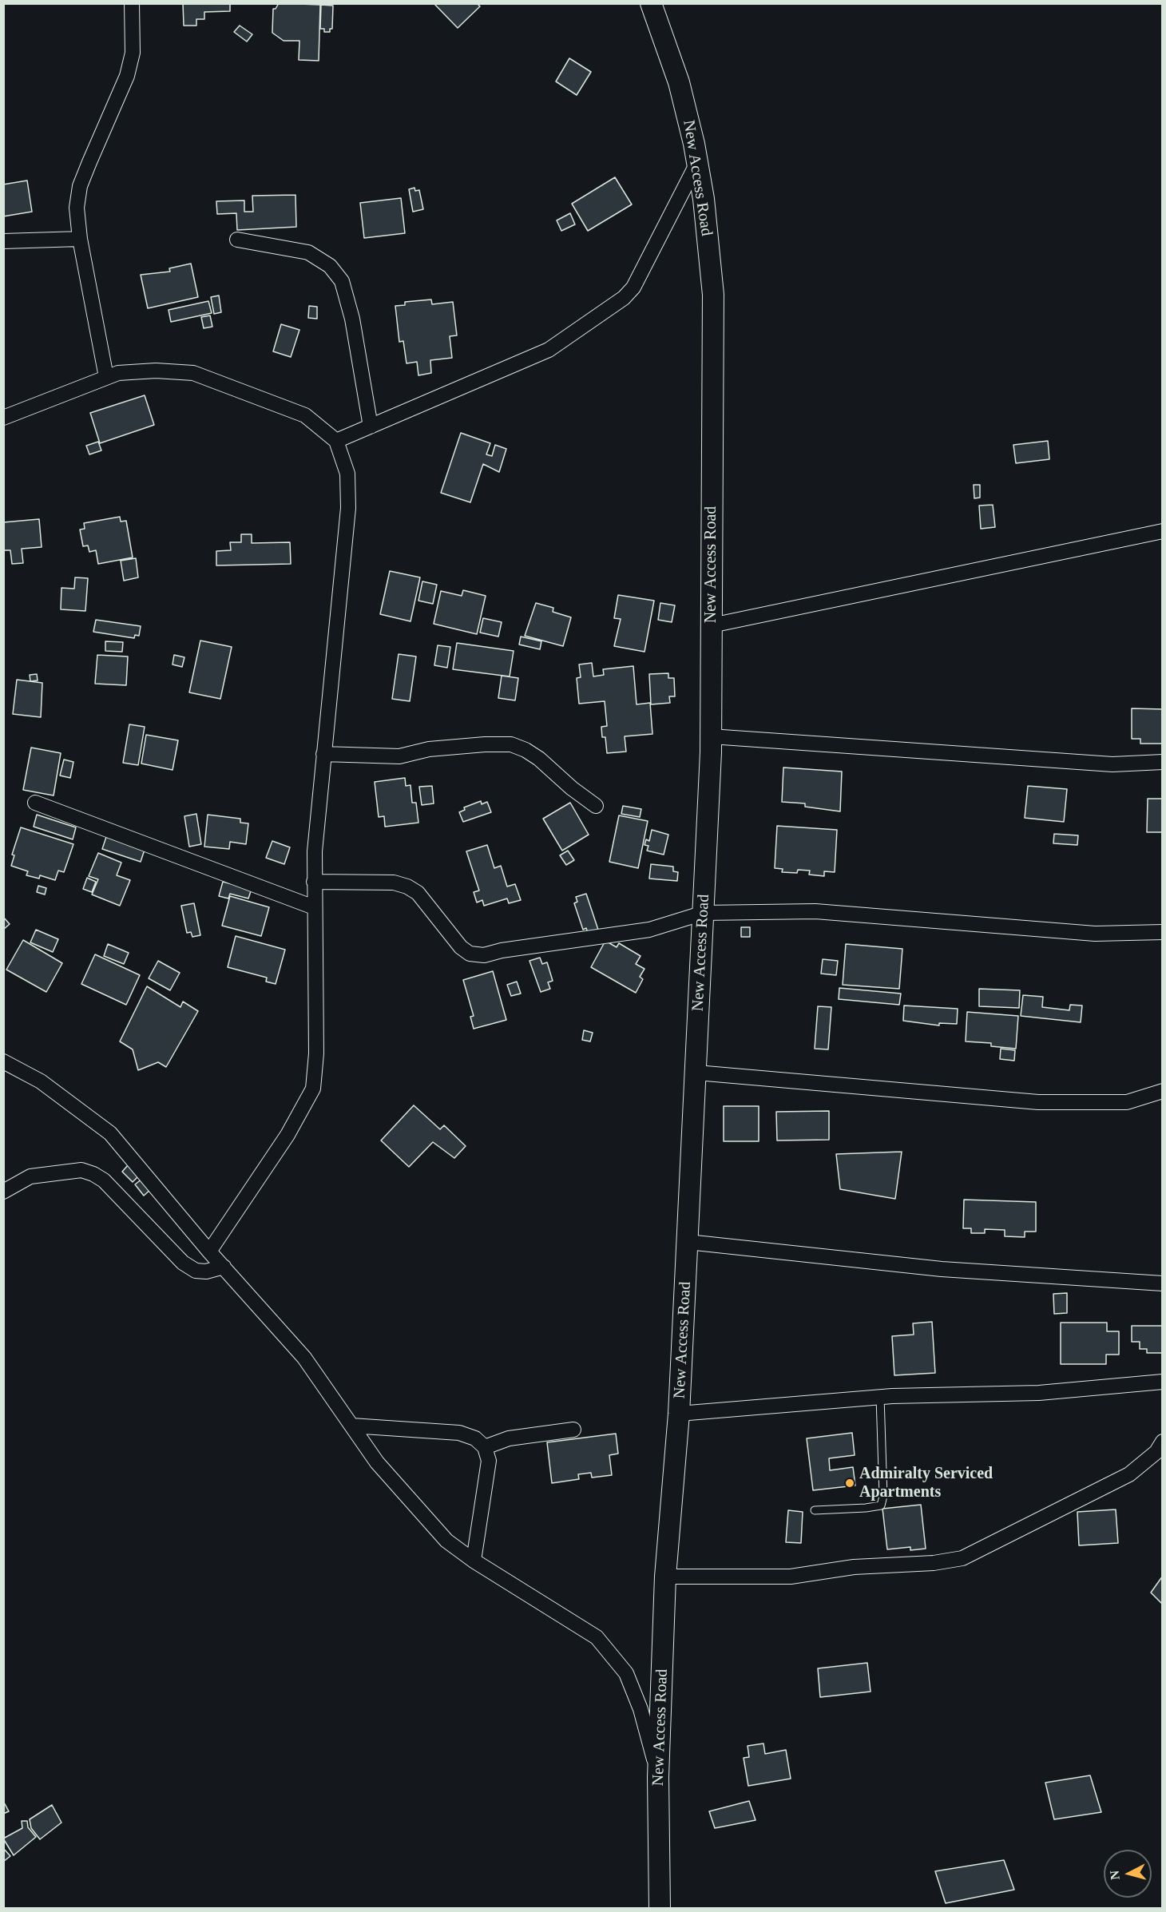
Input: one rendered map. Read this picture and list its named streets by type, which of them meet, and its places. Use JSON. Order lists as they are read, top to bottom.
{
  "streets": {
    "main road": ["New Access Road"]
  },
  "places": ["Admiralty Serviced Apartments"],
  "north": "left"
}
